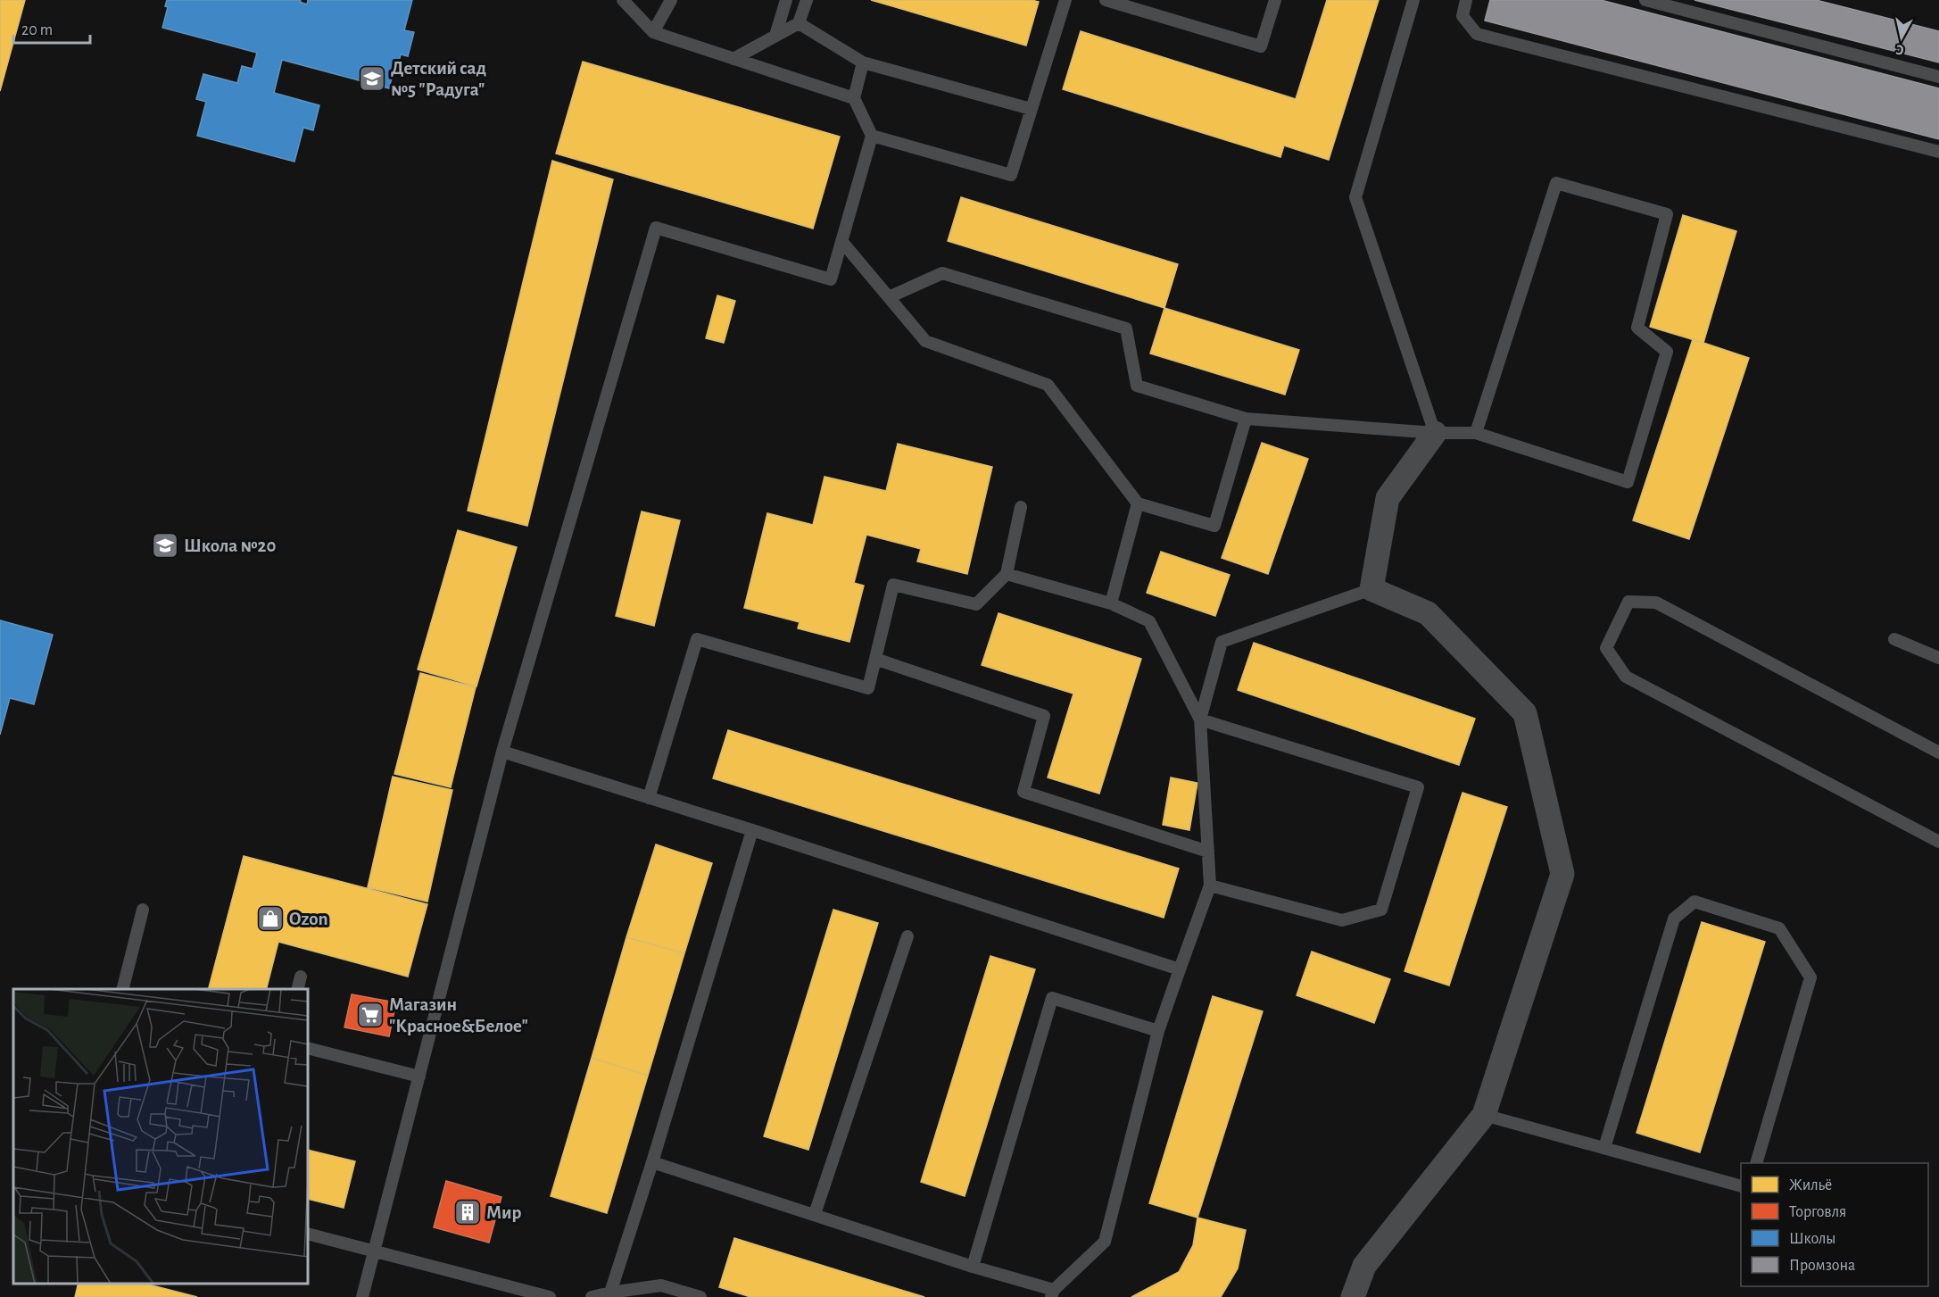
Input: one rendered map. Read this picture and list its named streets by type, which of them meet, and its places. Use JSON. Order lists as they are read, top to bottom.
{
  "places": {
    "school or university": ["Детский сад №5 \"Радуга\"", "Школа №20"],
    "shop": ["Ozon"],
    "supermarket": ["Магазин \"Красное&Белое\""],
    "building": ["Мир"]
  },
  "legend": [
    "Жильё",
    "Торговля",
    "Школы",
    "Промзона"
  ],
  "scale_bar": "20 m",
  "north": "bottom"
}
